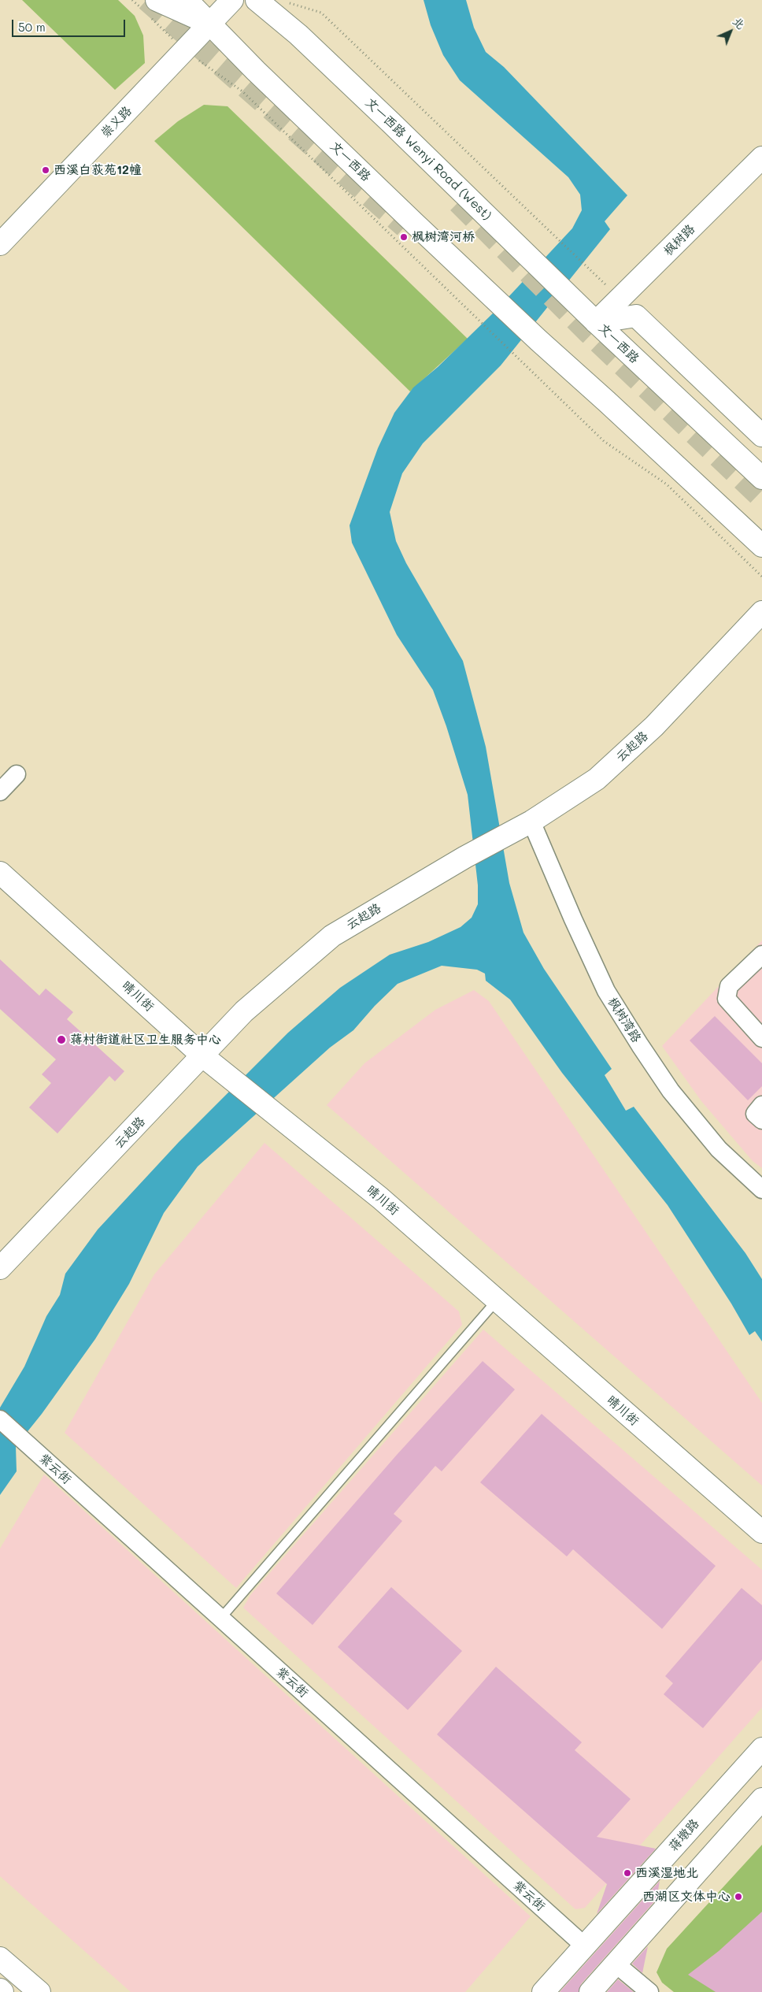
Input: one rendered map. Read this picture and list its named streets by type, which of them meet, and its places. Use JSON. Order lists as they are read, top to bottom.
{
  "streets": {
    "street": [
      "崇义路",
      "文一西路 Wenyi Road (West)",
      "文一西路",
      "枫树路",
      "云起路",
      "晴川街",
      "枫树湾路",
      "紫云街",
      "蒋墩路"
    ]
  },
  "crossings": [
    ["崇义路", "文一西路"],
    ["文一西路 Wenyi Road (West)", "文一西路"],
    ["文一西路 Wenyi Road (West)", "枫树路"],
    ["文一西路", "枫树路"],
    ["云起路", "晴川街"],
    ["云起路", "枫树湾路"],
    ["紫云街", "蒋墩路"]
  ],
  "places": [
    "西溪白荻苑12幢",
    "枫树湾河桥",
    "蒋村街道社区卫生服务中心",
    "西溪湿地北",
    "西湖区文体中心"
  ],
  "scale_bar": "50 m",
  "north": "top right"
}
